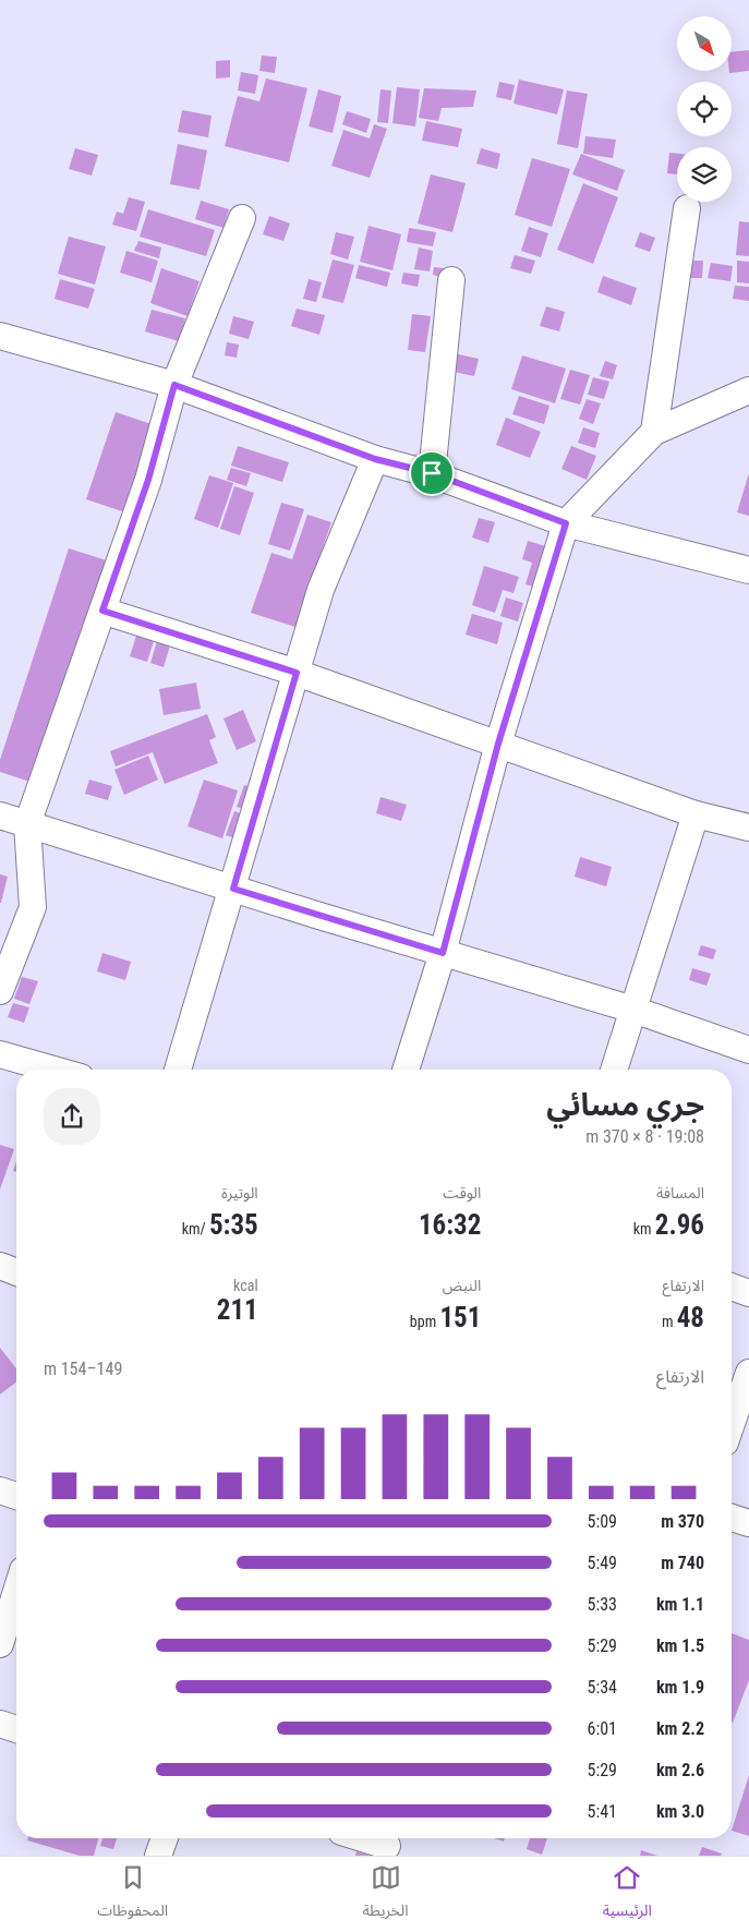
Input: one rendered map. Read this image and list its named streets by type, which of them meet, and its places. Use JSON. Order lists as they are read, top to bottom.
{
  "north": "bottom right",
  "page": {
    "heading": ["جري مسائي", "19:08 · 8 × 370 m"],
    "stats": [
      ["المسافة", "2.96 km"],
      ["الوقت", "16:32"],
      ["الوتيرة", "5:35 /km"],
      ["الارتفاع", "48 m"],
      ["النبض", "151 bpm"],
      ["kcal", "211"]
    ],
    "chart": ["الارتفاع", "149–154 m"],
    "list": [
      {
        "name": "370 m",
        "note": "5:09"
      },
      {
        "name": "740 m",
        "note": "5:49"
      },
      {
        "name": "1.1 km",
        "note": "5:33"
      },
      {
        "name": "1.5 km",
        "note": "5:29"
      },
      {
        "name": "1.9 km",
        "note": "5:34"
      },
      {
        "name": "2.2 km",
        "note": "6:01"
      },
      {
        "name": "2.6 km",
        "note": "5:29"
      },
      {
        "name": "3.0 km",
        "note": "5:41"
      }
    ],
    "tabs": ["الرئيسية", "الخريطة", "المحفوظات"]
  }
}
